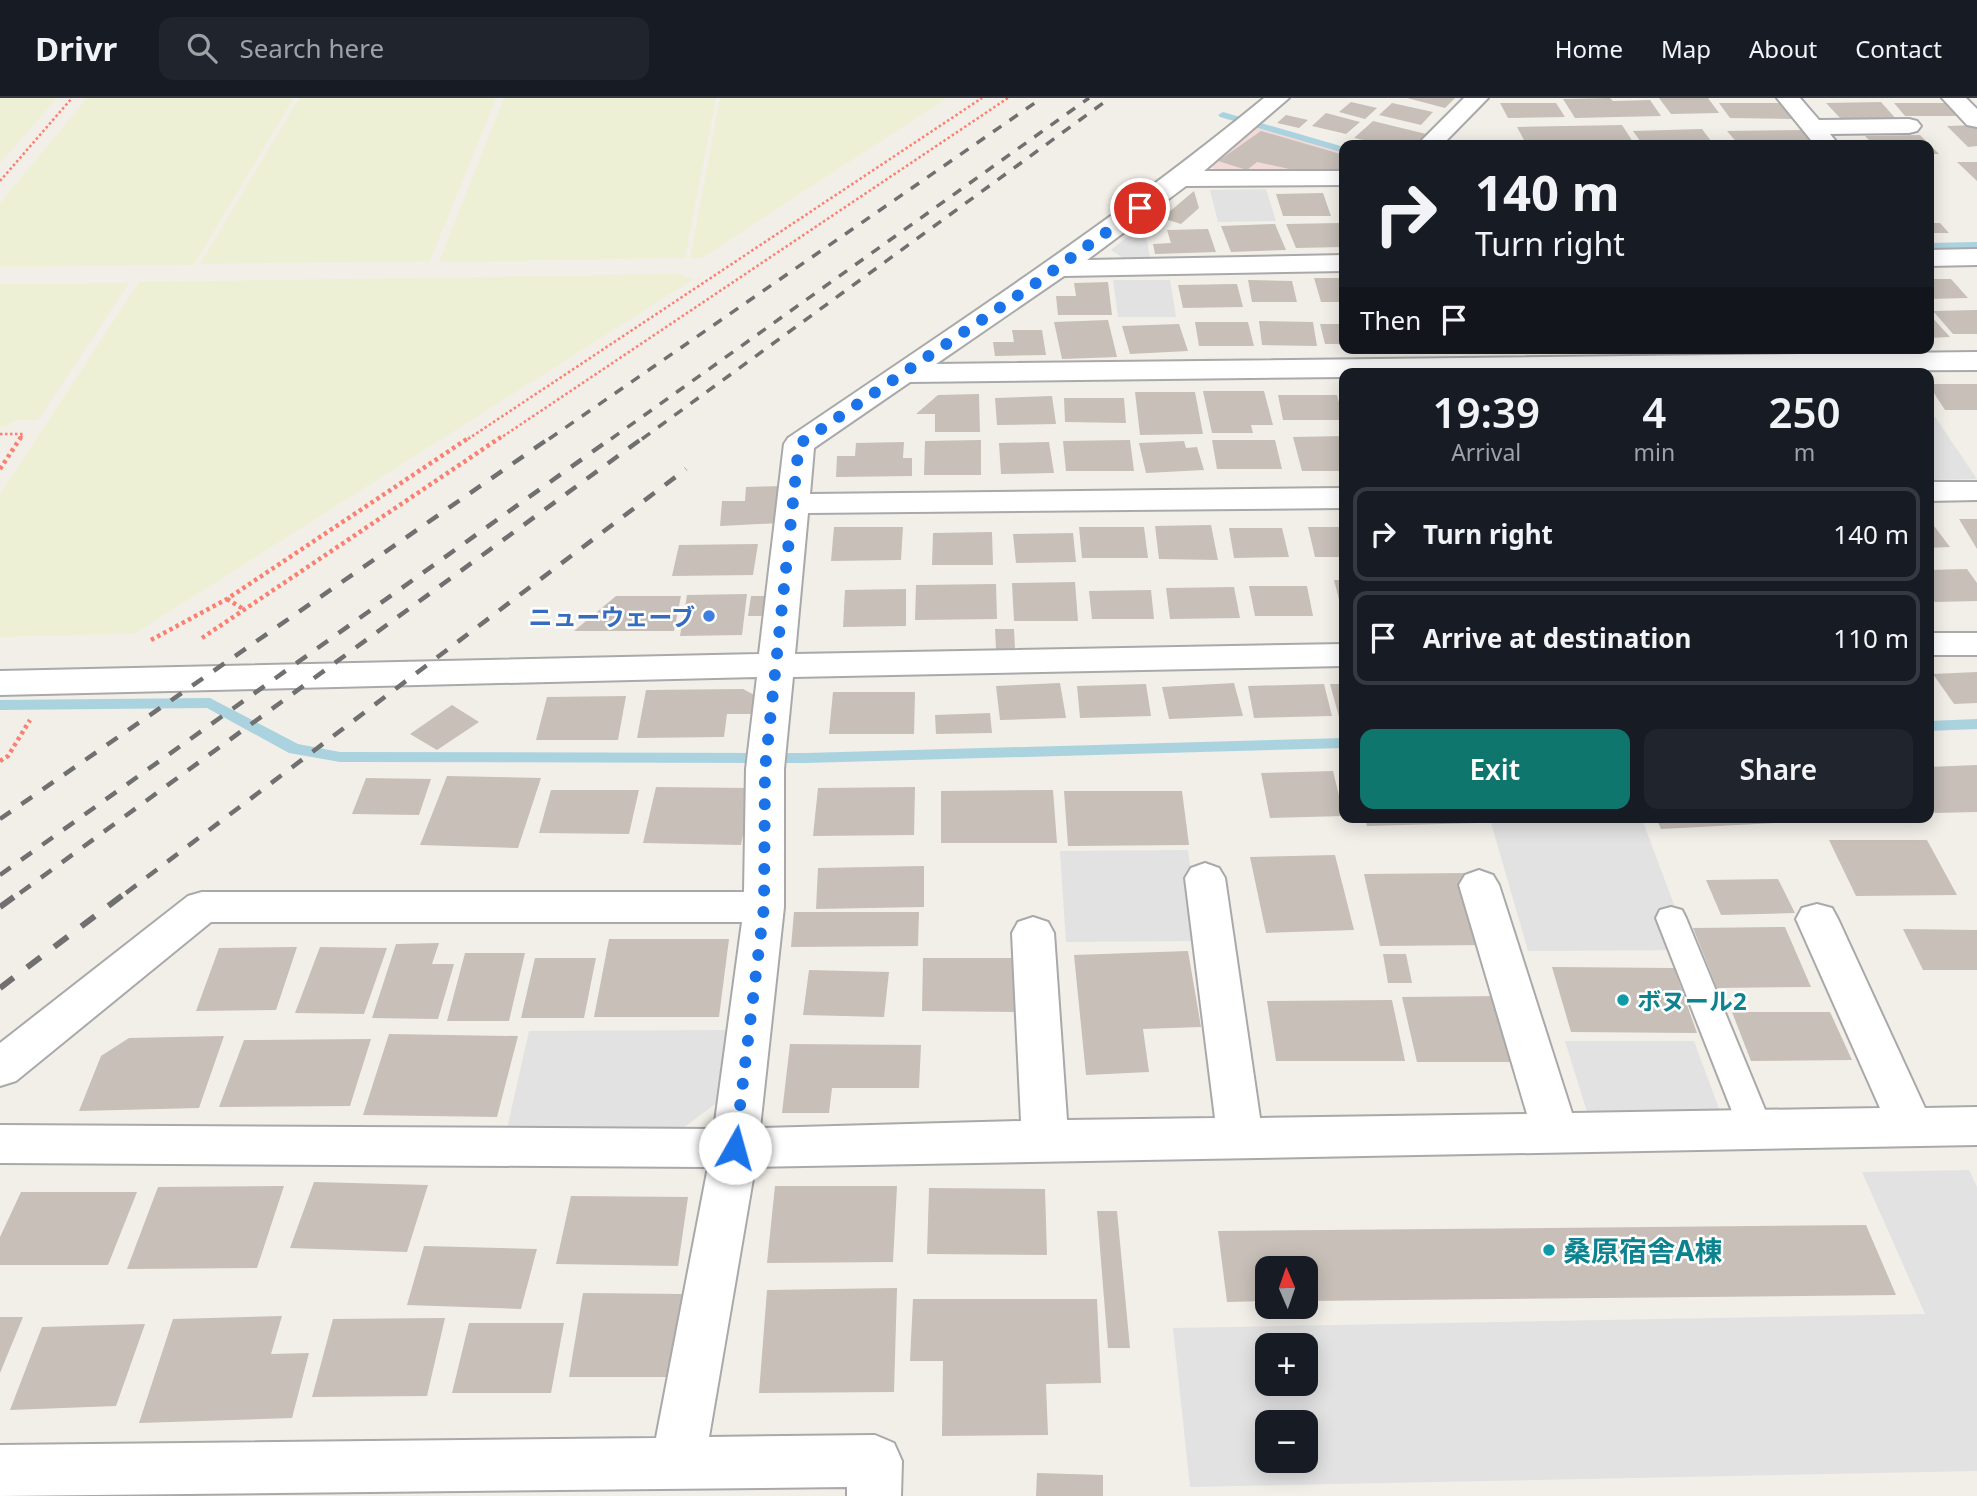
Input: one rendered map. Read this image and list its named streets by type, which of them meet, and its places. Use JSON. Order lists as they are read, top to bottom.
{
  "places": ["ニューウェーブ", "ボヌール2", "桑原宿舎A棟"],
  "north": "top",
  "page": {
    "header": "Drivr",
    "search": "Search here",
    "nav": [
      "Home",
      "Map",
      "About",
      "Contact"
    ],
    "turn": ["140 m", "Turn right"],
    "then": "Then",
    "eta": [
      "19:39",
      "Arrival",
      "4",
      "min",
      "250",
      "m"
    ],
    "list": [
      {
        "name": "Turn right",
        "value": "140 m"
      },
      {
        "name": "Arrive at destination",
        "value": "110 m"
      }
    ],
    "buttons": ["Exit", "Share"],
    "map_buttons": ["+", "−"]
  }
}
